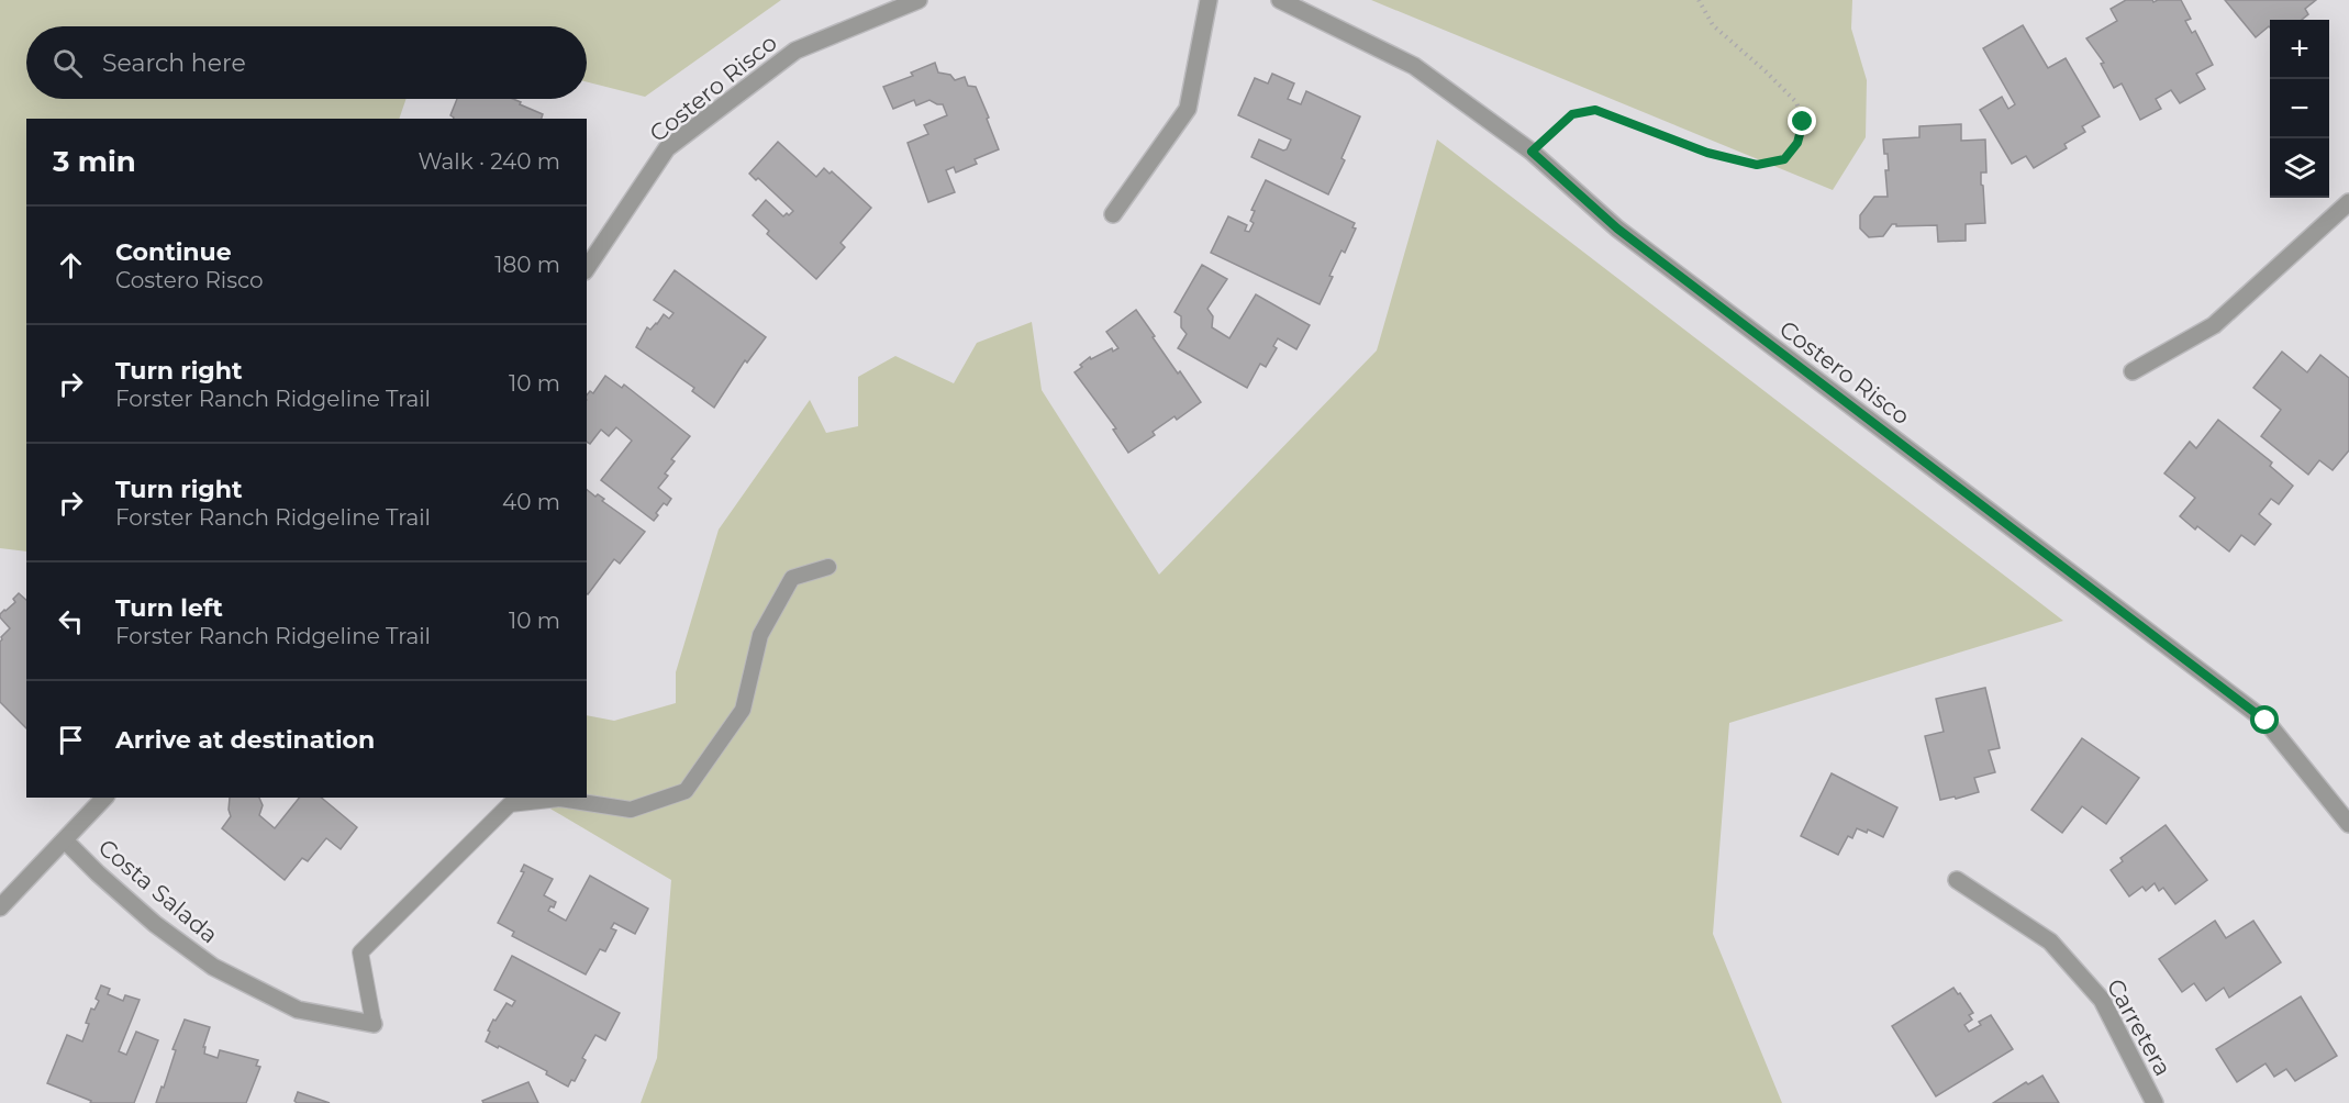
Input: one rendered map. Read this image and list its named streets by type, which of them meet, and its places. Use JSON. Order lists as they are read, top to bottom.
{
  "streets": {
    "street": ["Costero Risco", "Costa Salada", "Carretera"]
  },
  "page": {
    "map_buttons": ["+", "−"],
    "search": "Search here",
    "heading": ["3 min", "Walk · 240 m"],
    "list": [
      ["Continue", "Costero Risco", "180 m"],
      ["Turn right", "Forster Ranch Ridgeline Trail", "10 m"],
      ["Turn right", "Forster Ranch Ridgeline Trail", "40 m"],
      ["Turn left", "Forster Ranch Ridgeline Trail", "10 m"],
      "Arrive at destination"
    ]
  }
}
